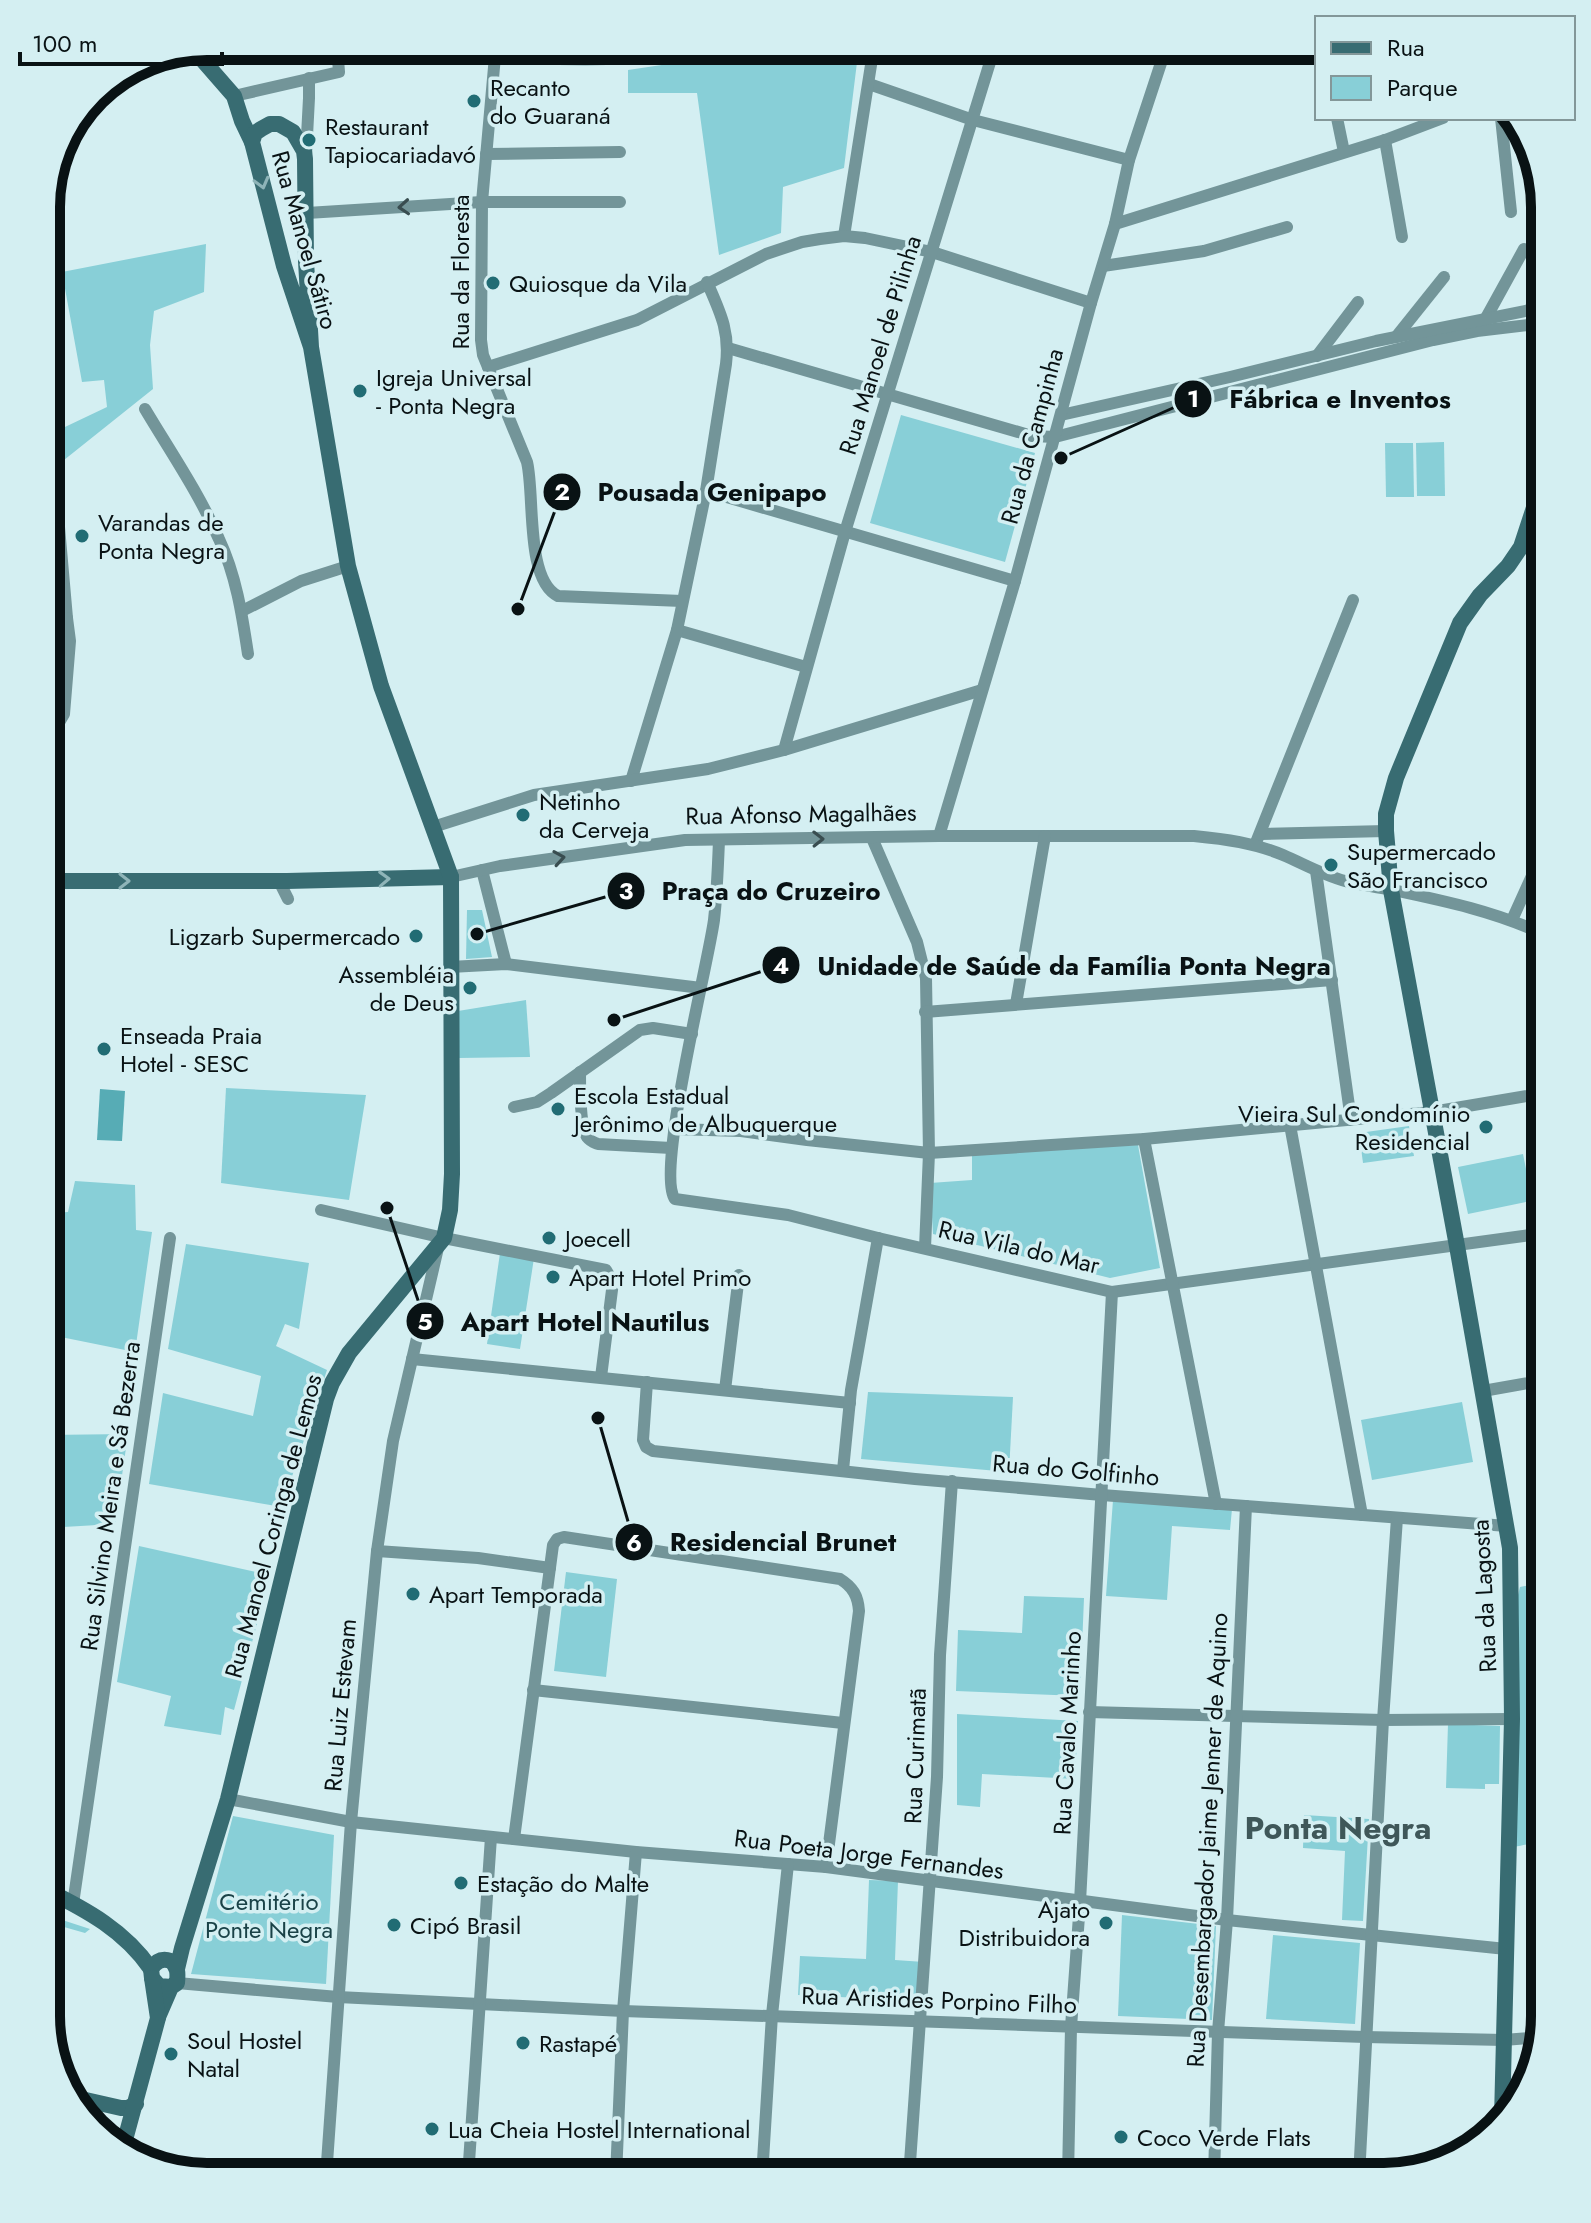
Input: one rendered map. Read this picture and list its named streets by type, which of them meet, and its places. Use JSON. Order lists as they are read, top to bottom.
{
  "streets": {
    "street": [
      "Rua Manoel Sátiro",
      "Rua da Floresta",
      "Rua Manoel de Pilinha",
      "Rua da Campinha",
      "Rua Afonso Magalhães",
      "Rua Vila do Mar",
      "Rua do Golfinho",
      "Rua Silvino Meira e Sá Bezerra",
      "Rua Manoel Coringa de Lemos",
      "Rua da Lagosta",
      "Rua Luiz Estevam",
      "Rua Cavalo Marinho",
      "Rua Curimatã",
      "Rua Desembargador Jaime Jenner de Aquino",
      "Rua Poeta Jorge Fernandes",
      "Rua Aristides Porpino Filho"
    ]
  },
  "crossings": [
    ["Rua Manoel Sátiro", "Rua Manoel Coringa de Lemos"],
    ["Rua da Campinha", "Rua Afonso Magalhães"],
    ["Rua Afonso Magalhães", "Rua Manoel Coringa de Lemos"],
    ["Rua Afonso Magalhães", "Rua da Lagosta"],
    ["Rua Vila do Mar", "Rua da Lagosta"],
    ["Rua Vila do Mar", "Rua Cavalo Marinho"],
    ["Rua do Golfinho", "Rua da Lagosta"],
    ["Rua do Golfinho", "Rua Cavalo Marinho"],
    ["Rua do Golfinho", "Rua Curimatã"],
    ["Rua do Golfinho", "Rua Desembargador Jaime Jenner de Aquino"],
    ["Rua Manoel Coringa de Lemos", "Rua Luiz Estevam"],
    ["Rua Manoel Coringa de Lemos", "Rua Poeta Jorge Fernandes"],
    ["Rua Manoel Coringa de Lemos", "Rua Aristides Porpino Filho"],
    ["Rua da Lagosta", "Rua Poeta Jorge Fernandes"],
    ["Rua da Lagosta", "Rua Aristides Porpino Filho"],
    ["Rua Luiz Estevam", "Rua Poeta Jorge Fernandes"],
    ["Rua Luiz Estevam", "Rua Aristides Porpino Filho"],
    ["Rua Cavalo Marinho", "Rua Poeta Jorge Fernandes"],
    ["Rua Cavalo Marinho", "Rua Aristides Porpino Filho"],
    ["Rua Curimatã", "Rua Poeta Jorge Fernandes"],
    ["Rua Curimatã", "Rua Aristides Porpino Filho"],
    ["Rua Desembargador Jaime Jenner de Aquino", "Rua Poeta Jorge Fernandes"],
    ["Rua Desembargador Jaime Jenner de Aquino", "Rua Aristides Porpino Filho"]
  ],
  "districts": ["Ponta Negra"],
  "parks": ["Cemitério Ponte Negra"],
  "places": [
    "Recanto do Guaraná",
    "Restaurant Tapiocariadavó",
    "Quiosque da Vila",
    "Igreja Universal - Ponta Negra",
    "Fábrica e Inventos",
    "Varandas de Ponta Negra",
    "Pousada Genipapo",
    "Netinho da Cerveja",
    "Supermercado São Francisco",
    "Praça do Cruzeiro",
    "Ligzarb Supermercado",
    "Assembléia de Deus",
    "Unidade de Saúde da Família Ponta Negra",
    "Enseada Praia Hotel - SESC",
    "Escola Estadual Jerônimo de Albuquerque",
    "Vieira Sul Condomínio Residencial",
    "Apart Hotel Nautilus",
    "Joecell",
    "Apart Hotel Primo",
    "Residencial Brunet",
    "Apart Temporada",
    "Estação do Malte",
    "Ajato Distribuidora",
    "Cipó Brasil",
    "Rastapé",
    "Soul Hostel Natal",
    "Lua Cheia Hostel International",
    "Coco Verde Flats"
  ],
  "legend": ["Rua", "Parque"],
  "scale_bar": "100 m"
}
